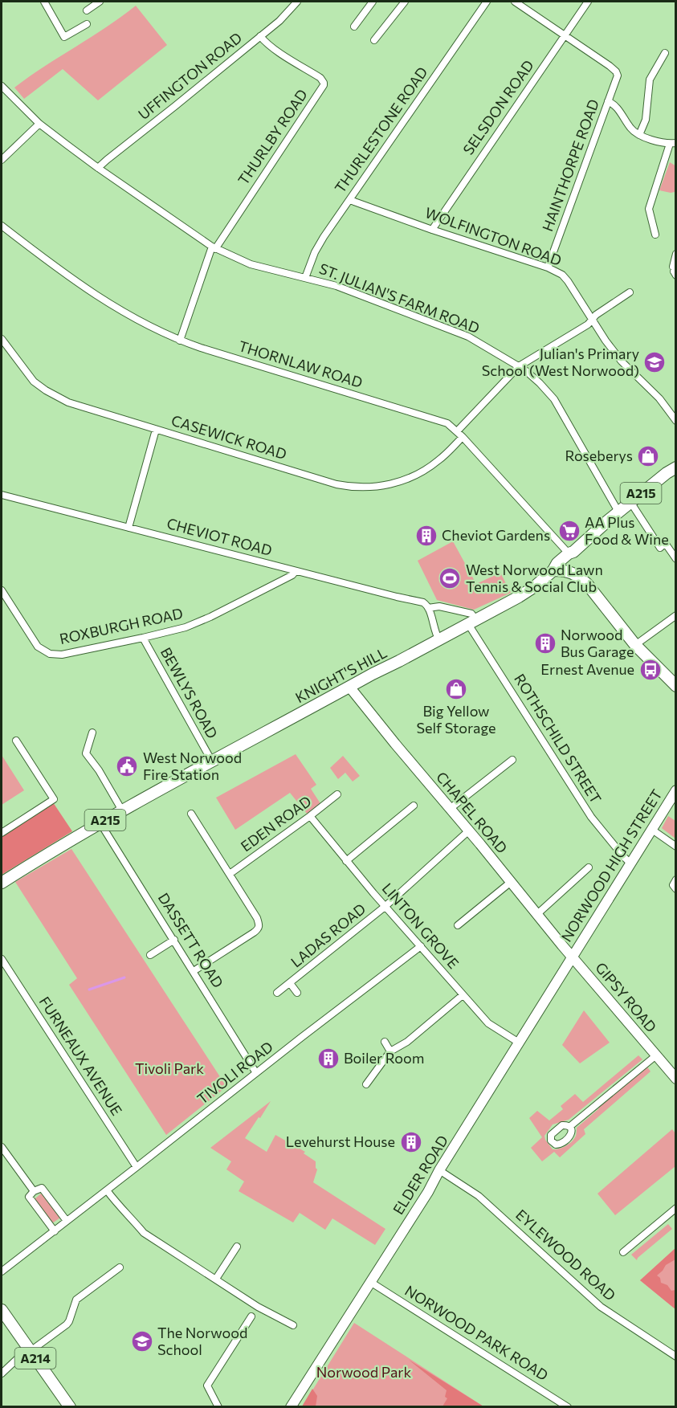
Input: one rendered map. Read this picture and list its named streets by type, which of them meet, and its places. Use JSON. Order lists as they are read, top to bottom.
{
  "streets": {
    "main road": [
      "A215",
      "KNIGHT'S HILL",
      "CHAPEL ROAD",
      "NORWOOD HIGH STREET",
      "GIPSY ROAD",
      "ELDER ROAD",
      "A214"
    ],
    "street": [
      "UFFINGTON ROAD",
      "SELSDON ROAD",
      "THURLESTONE ROAD",
      "THURLBY ROAD",
      "HAINTHORPE ROAD",
      "WOLFINGTON ROAD",
      "ST. JULIAN'S FARM ROAD",
      "THORNLAW ROAD",
      "CASEWICK ROAD",
      "CHEVIOT ROAD",
      "ROXBURGH ROAD",
      "BEWLYS ROAD",
      "ROTHSCHILD STREET",
      "EDEN ROAD",
      "LINTON GROVE",
      "LADAS ROAD",
      "DASSETT ROAD",
      "FURNEAUX AVENUE",
      "TIVOLI ROAD",
      "EYLEWOOD ROAD",
      "NORWOOD PARK ROAD"
    ]
  },
  "crossings": [
    ["UFFINGTON ROAD", "THURLBY ROAD"],
    ["UFFINGTON ROAD", "ST. JULIAN'S FARM ROAD"],
    ["SELSDON ROAD", "HAINTHORPE ROAD"],
    ["SELSDON ROAD", "WOLFINGTON ROAD"],
    ["THURLESTONE ROAD", "WOLFINGTON ROAD"],
    ["THURLESTONE ROAD", "ST. JULIAN'S FARM ROAD"],
    ["THURLBY ROAD", "ST. JULIAN'S FARM ROAD"],
    ["THURLBY ROAD", "THORNLAW ROAD"],
    ["HAINTHORPE ROAD", "WOLFINGTON ROAD"],
    ["WOLFINGTON ROAD", "CASEWICK ROAD"],
    ["ST. JULIAN'S FARM ROAD", "CASEWICK ROAD"],
    ["ST. JULIAN'S FARM ROAD", "KNIGHT'S HILL"],
    ["THORNLAW ROAD", "CASEWICK ROAD"],
    ["THORNLAW ROAD", "KNIGHT'S HILL"],
    ["CHEVIOT ROAD", "ROXBURGH ROAD"],
    ["CHEVIOT ROAD", "KNIGHT'S HILL"],
    ["CHEVIOT ROAD", "ROTHSCHILD STREET"],
    ["ROXBURGH ROAD", "BEWLYS ROAD"],
    ["KNIGHT'S HILL", "BEWLYS ROAD"],
    ["KNIGHT'S HILL", "ROTHSCHILD STREET"],
    ["KNIGHT'S HILL", "CHAPEL ROAD"],
    ["KNIGHT'S HILL", "DASSETT ROAD"],
    ["ROTHSCHILD STREET", "NORWOOD HIGH STREET"],
    ["CHAPEL ROAD", "NORWOOD HIGH STREET"],
    ["CHAPEL ROAD", "LADAS ROAD"],
    ["CHAPEL ROAD", "GIPSY ROAD"],
    ["CHAPEL ROAD", "ELDER ROAD"],
    ["EDEN ROAD", "LINTON GROVE"],
    ["NORWOOD HIGH STREET", "GIPSY ROAD"],
    ["NORWOOD HIGH STREET", "ELDER ROAD"],
    ["LINTON GROVE", "LADAS ROAD"],
    ["LINTON GROVE", "TIVOLI ROAD"],
    ["LINTON GROVE", "ELDER ROAD"],
    ["DASSETT ROAD", "TIVOLI ROAD"],
    ["GIPSY ROAD", "ELDER ROAD"],
    ["FURNEAUX AVENUE", "TIVOLI ROAD"],
    ["ELDER ROAD", "EYLEWOOD ROAD"],
    ["ELDER ROAD", "NORWOOD PARK ROAD"]
  ],
  "parks": ["Tivoli Park", "Norwood Park"],
  "places": {
    "school or university": ["Julian's Primary School (West Norwood)", "The Norwood School"],
    "shop": ["Roseberys", "Big Yellow Self Storage"],
    "supermarket": ["AA Plus Food & Wine"],
    "building": [
      "Cheviot Gardens",
      "Norwood Bus Garage",
      "Boiler Room",
      "Levehurst House"
    ],
    "sports": ["West Norwood Lawn Tennis & Social Club"],
    "bus stop": ["Ernest Avenue"],
    "public building": ["West Norwood Fire Station"]
  }
}
